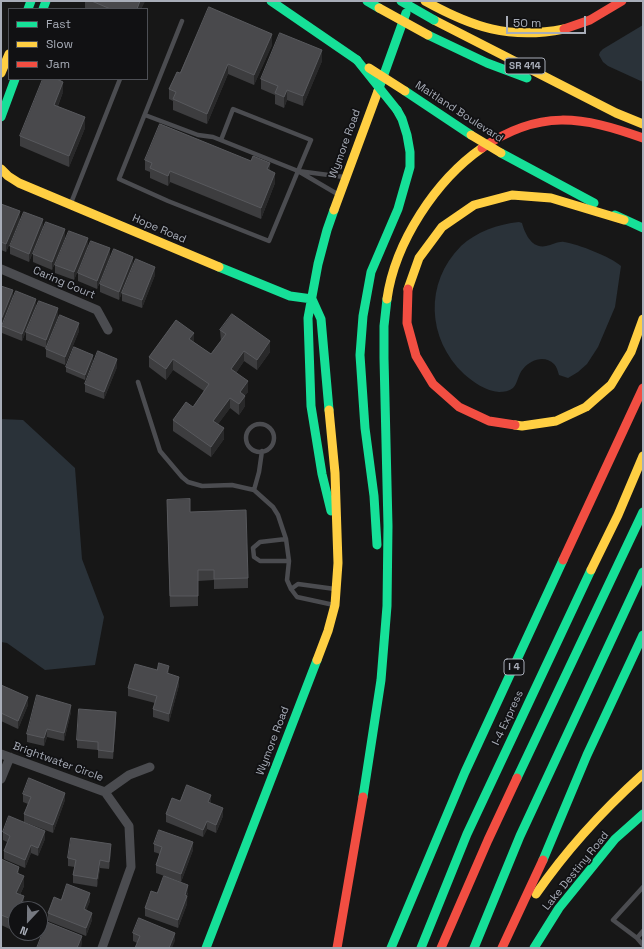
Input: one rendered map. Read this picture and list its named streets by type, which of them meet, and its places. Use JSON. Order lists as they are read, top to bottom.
{
  "streets": {
    "main road": [
      "SR 414",
      "Maitland Boulevard",
      "Wymore Road",
      "Hope Road",
      "I 4",
      "I-4 Express",
      "Lake Destiny Road"
    ],
    "street": ["Caring Court", "Brightwater Circle"]
  },
  "crossings": [
    ["Wymore Road", "Hope Road"]
  ],
  "legend": ["Fast", "Slow", "Jam"],
  "scale_bar": "50 m",
  "north": "bottom"
}
